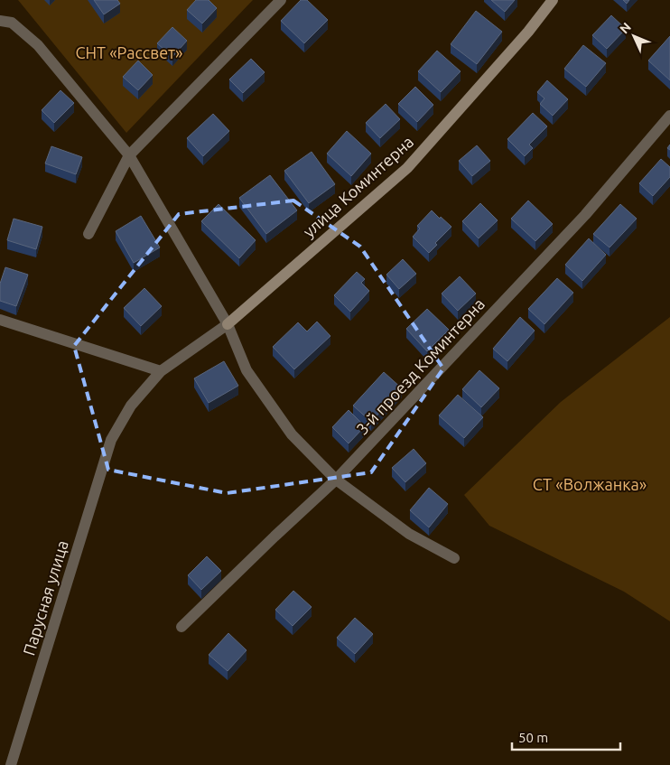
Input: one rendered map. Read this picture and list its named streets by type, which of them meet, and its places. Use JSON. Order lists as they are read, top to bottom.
{
  "streets": {
    "street": ["улица Коминтерна", "3-й проезд Коминтерна", "Парусная улица"]
  },
  "crossings": [
    ["улица Коминтерна", "Парусная улица"]
  ],
  "parks": ["СНТ «Рассвет»", "СТ «Волжанка»"],
  "scale_bar": "50 m",
  "north": "top left"
}
